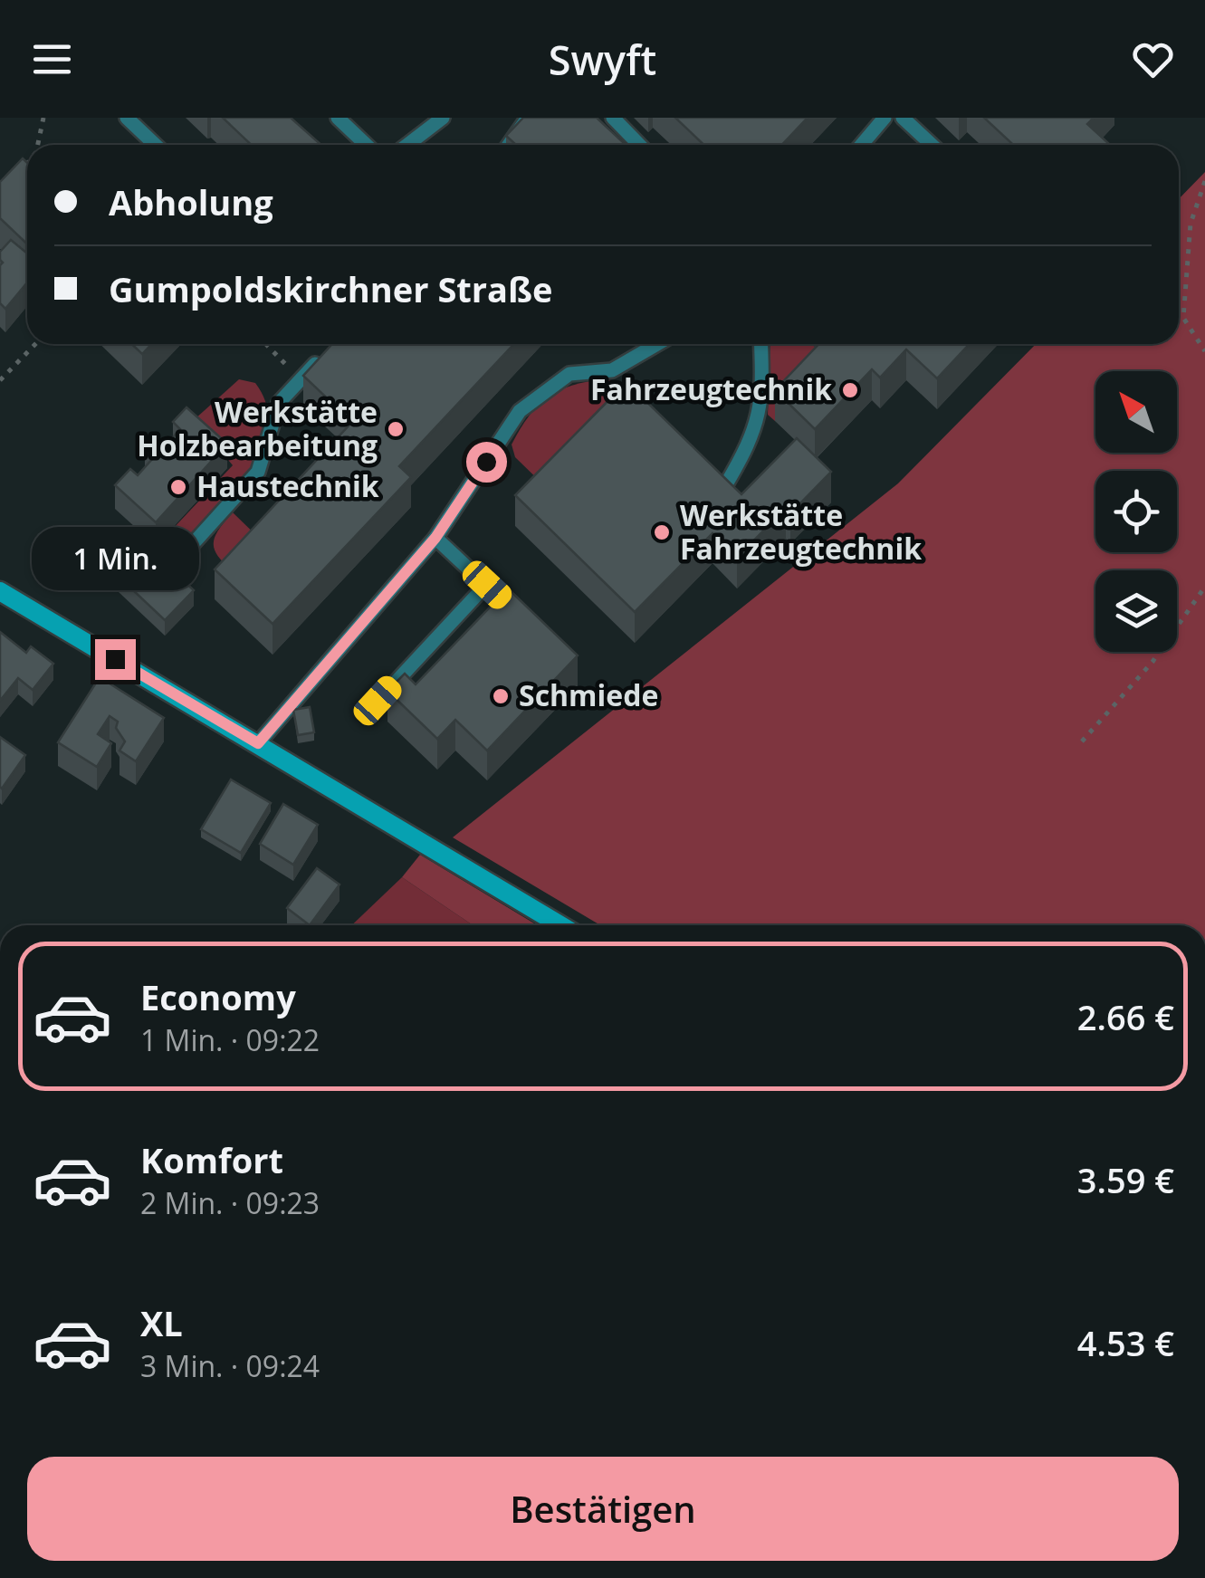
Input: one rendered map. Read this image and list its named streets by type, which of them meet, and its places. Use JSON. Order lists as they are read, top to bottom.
{
  "places": [
    "Fahrzeugtechnik",
    "Werkstätte Holzbearbeitung",
    "Haustechnik",
    "Werkstätte Fahrzeugtechnik",
    "Schmiede"
  ],
  "north": "top left",
  "page": {
    "header": "Swyft",
    "banner": ["Abholung", "Gumpoldskirchner Straße"],
    "bubble": "1 Min.",
    "list": [
      {
        "name": "Economy",
        "note": "1 Min. · 09:22",
        "value": "2.66 €"
      },
      {
        "name": "Komfort",
        "note": "2 Min. · 09:23",
        "value": "3.59 €"
      },
      {
        "name": "XL",
        "note": "3 Min. · 09:24",
        "value": "4.53 €"
      }
    ],
    "buttons": "Bestätigen"
  }
}
